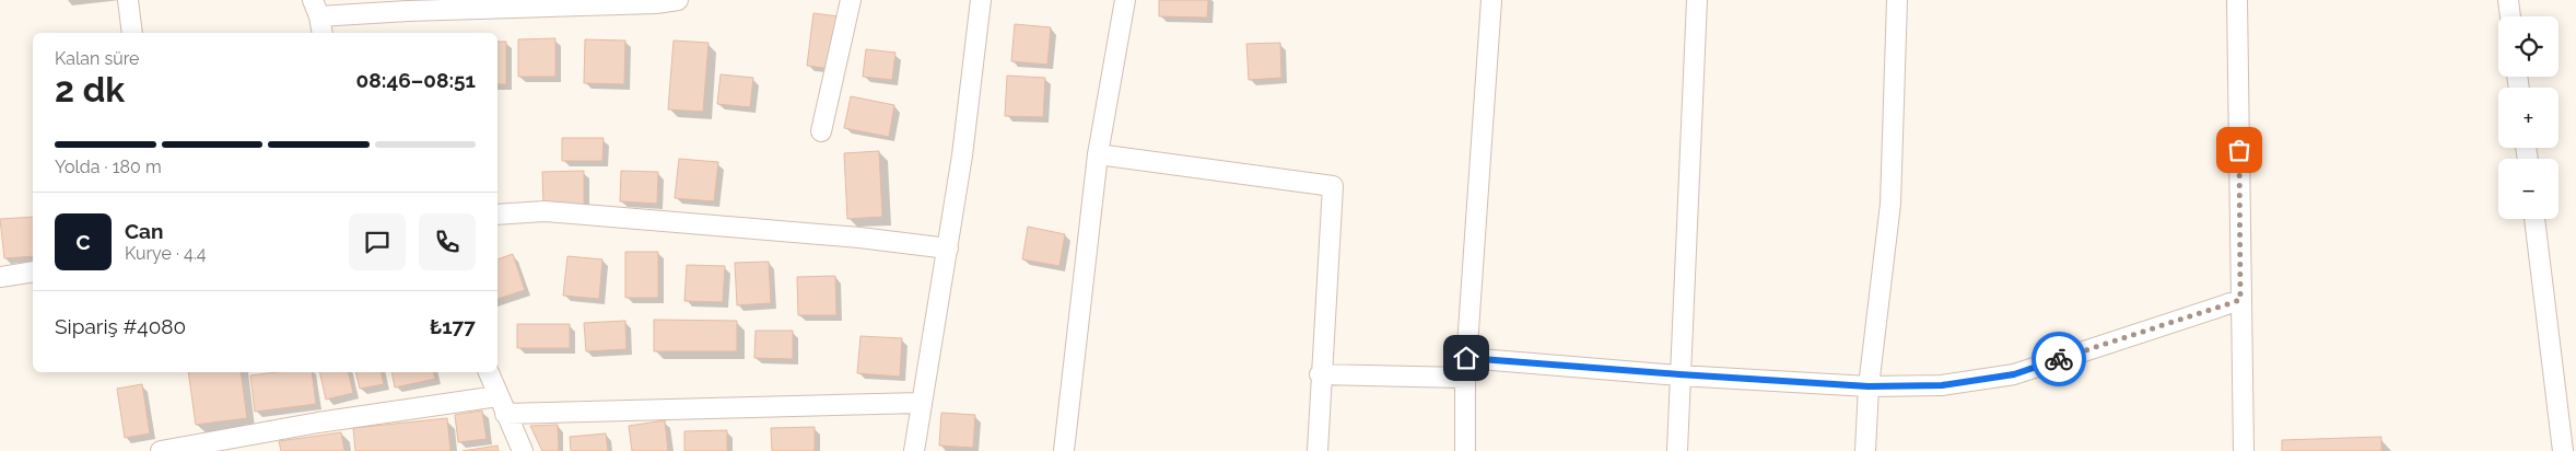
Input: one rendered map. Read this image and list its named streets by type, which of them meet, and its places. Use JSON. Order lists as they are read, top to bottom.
{
  "page": {
    "map_buttons": ["+", "−"],
    "heading": ["2 dk", "Kalan süre", "08:46–08:51"],
    "panel": [
      "Can",
      "Kurye · 4.4",
      "Sipariş #4080",
      "₺177"
    ],
    "bar": "Yolda · 180 m",
    "round": "C"
  }
}
